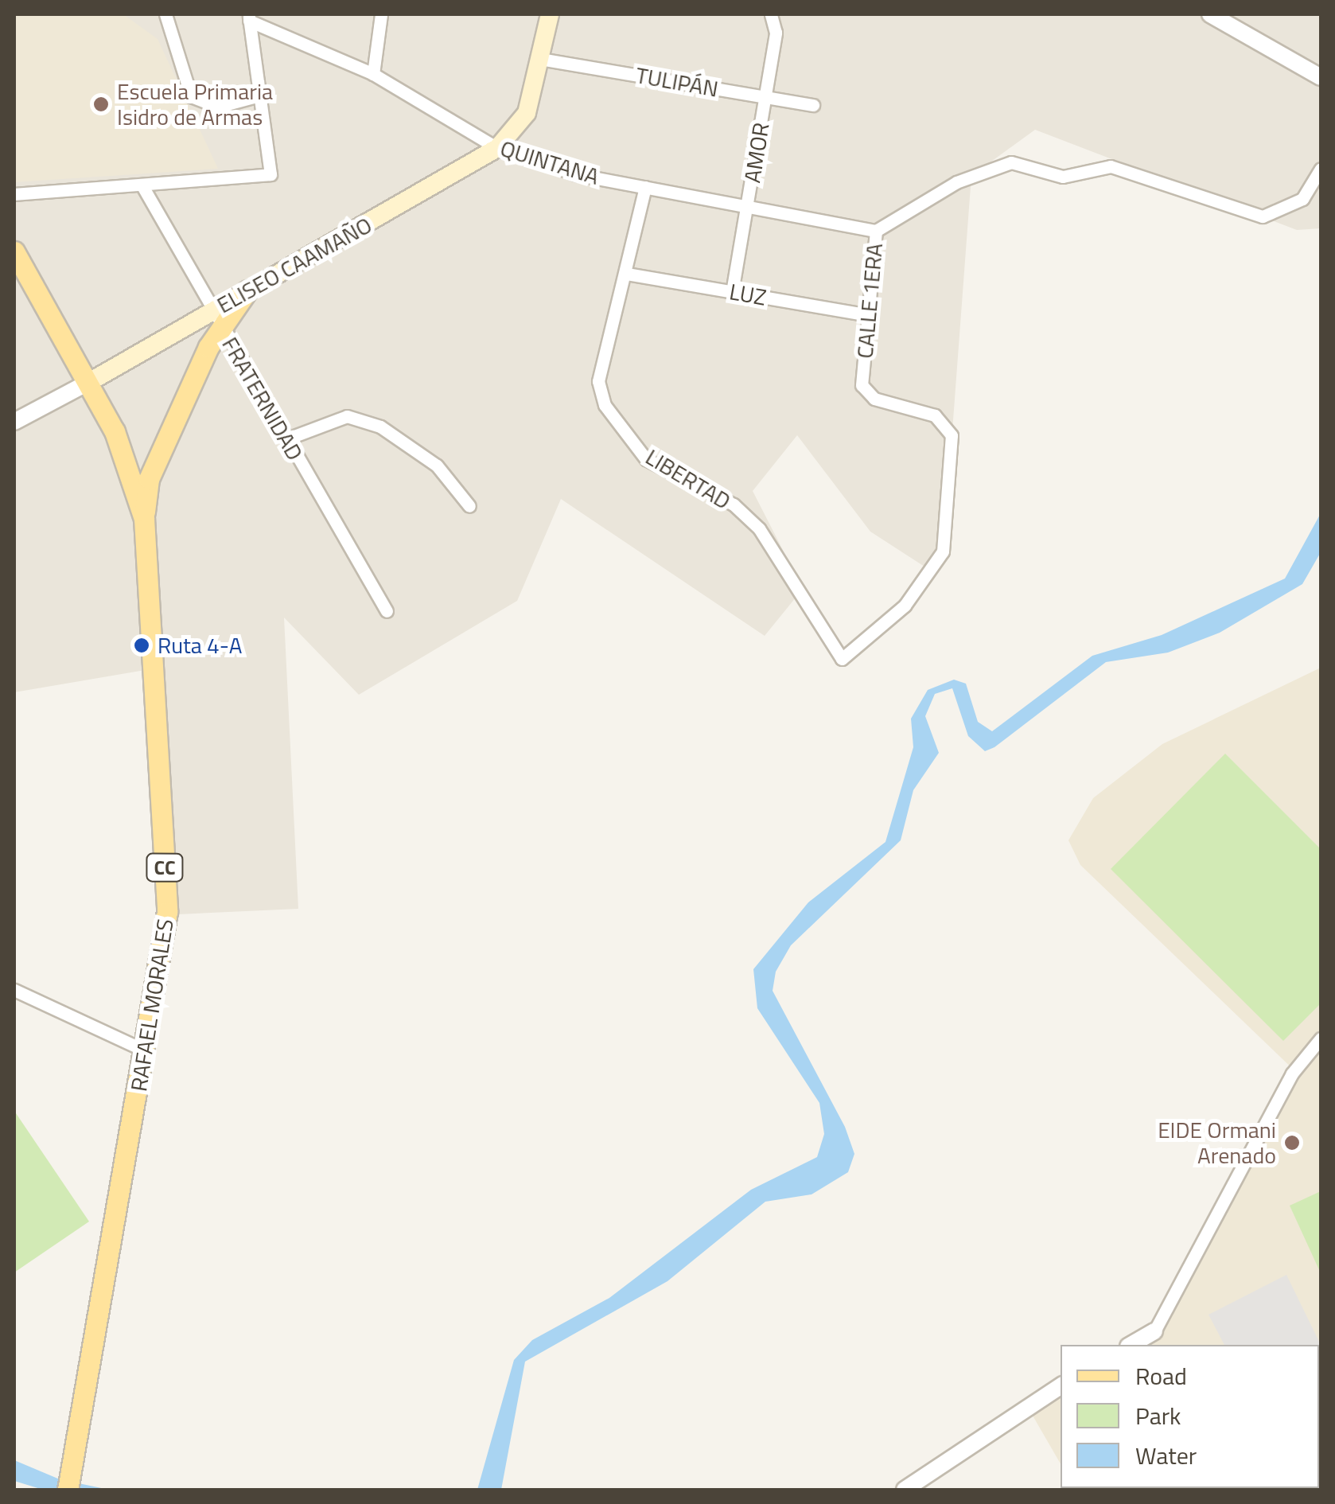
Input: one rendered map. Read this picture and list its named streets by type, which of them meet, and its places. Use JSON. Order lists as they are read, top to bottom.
{
  "streets": {
    "main road": ["ELISEO CAAMAÑO", "CC", "RAFAEL MORALES"],
    "street": [
      "TULIPÁN",
      "AMOR",
      "QUINTANA",
      "LUZ",
      "CALLE 1ERA",
      "FRATERNIDAD",
      "LIBERTAD"
    ]
  },
  "crossings": [
    ["TULIPÁN", "AMOR"],
    ["AMOR", "QUINTANA"],
    ["AMOR", "LUZ"],
    ["QUINTANA", "ELISEO CAAMAÑO"],
    ["QUINTANA", "CALLE 1ERA"],
    ["QUINTANA", "LIBERTAD"],
    ["ELISEO CAAMAÑO", "FRATERNIDAD"],
    ["ELISEO CAAMAÑO", "CC"],
    ["ELISEO CAAMAÑO", "RAFAEL MORALES"],
    ["LUZ", "CALLE 1ERA"],
    ["LUZ", "LIBERTAD"],
    ["CALLE 1ERA", "LIBERTAD"],
    ["CC", "RAFAEL MORALES"]
  ],
  "places": ["Escuela Primaria Isidro de Armas", "Ruta 4-A", "EIDE Ormani Arenado"],
  "legend": ["Road", "Park", "Water"]
}
